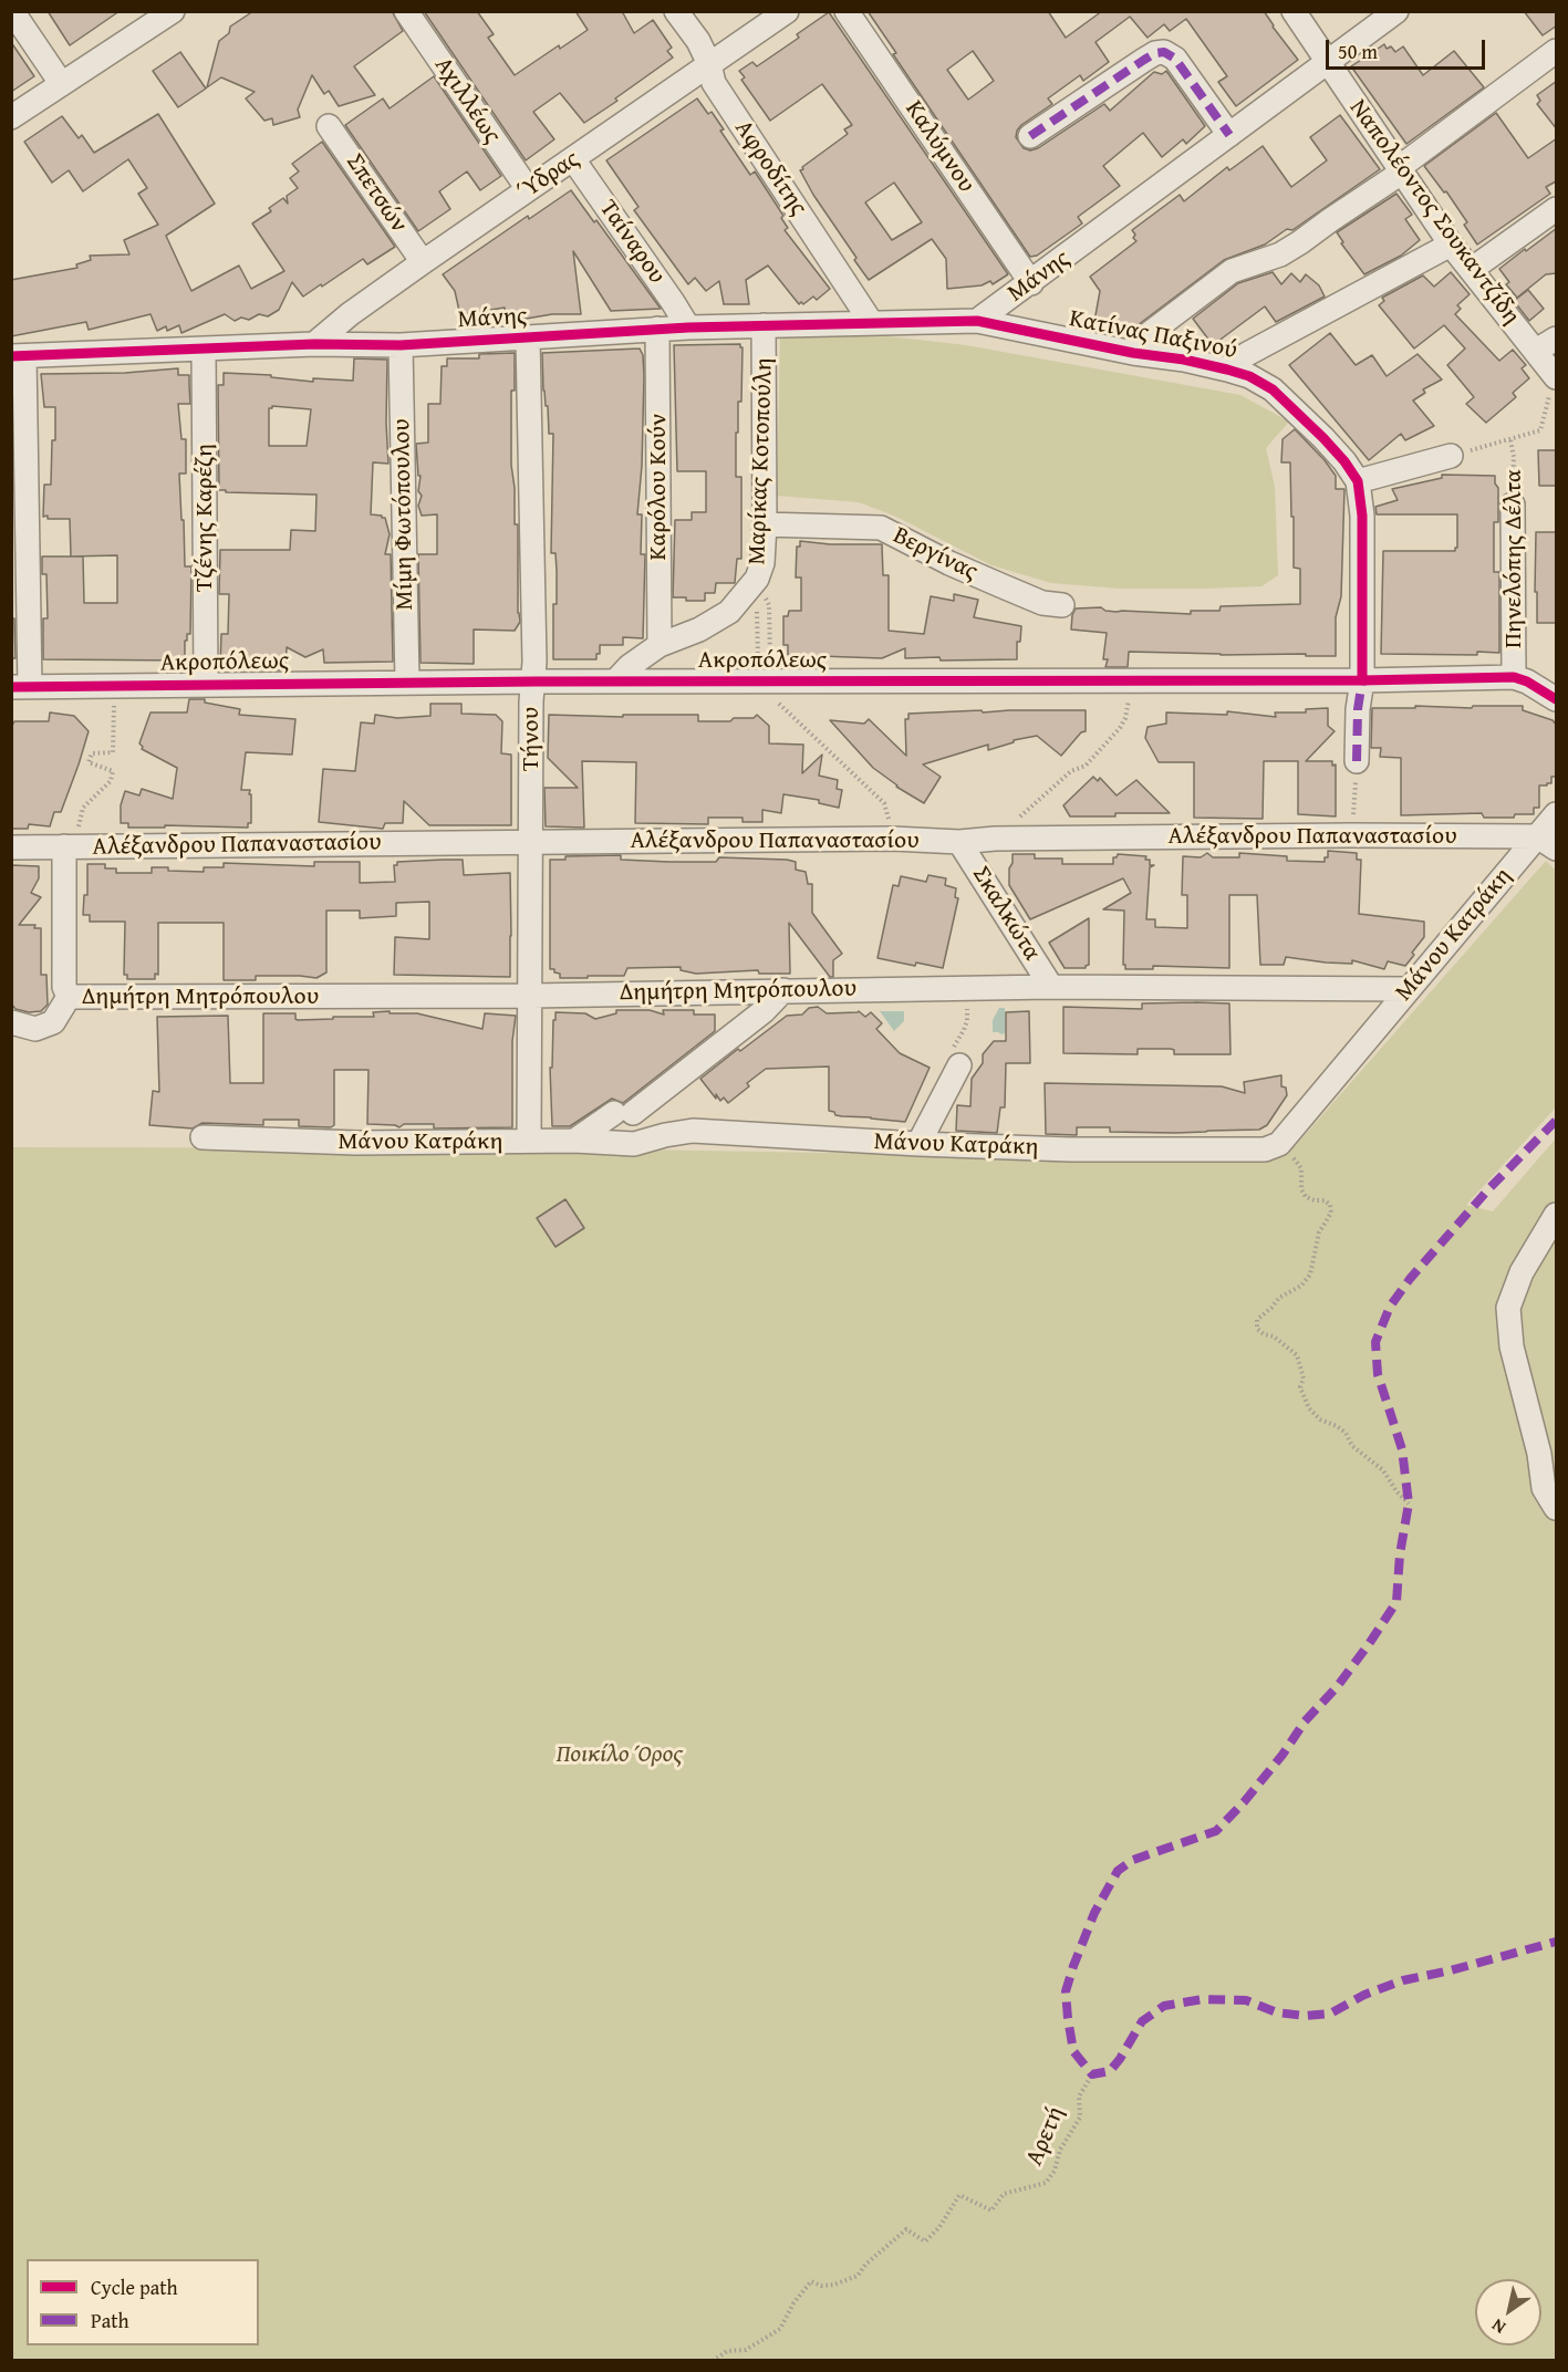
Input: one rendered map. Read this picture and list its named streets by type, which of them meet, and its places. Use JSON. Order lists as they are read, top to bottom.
{
  "streets": {
    "street": [
      "Αχιλλέως",
      "Καλύμνου",
      "Αφροδίτης",
      "Ύδρας",
      "Σπετσών",
      "Ναπολέοντος Σουκαντζίδη",
      "Ταίναρου",
      "Μάνης",
      "Κατίνας Παξινού",
      "Μαρίκας Κοτοπούλη",
      "Καρόλου Κούν",
      "Μίμη Φωτόπουλου",
      "Τζένης Καρέζη",
      "Βεργίνας",
      "Πηνελόπης Δέλτα",
      "Ακροπόλεως",
      "Τήνου",
      "Αλέξανδρου Παπαναστασίου",
      "Σκαλκώτα",
      "Μάνου Κατράκη",
      "Δημήτρη Μητρόπουλου"
    ],
    "path": ["Αρετή"]
  },
  "crossings": [
    ["Αχιλλέως", "Ύδρας"],
    ["Καλύμνου", "Μάνης"],
    ["Αφροδίτης", "Ύδρας"],
    ["Αφροδίτης", "Μάνης"],
    ["Ύδρας", "Σπετσών"],
    ["Ύδρας", "Ταίναρου"],
    ["Ύδρας", "Μάνης"],
    ["Ναπολέοντος Σουκαντζίδη", "Μάνης"],
    ["Ταίναρου", "Μάνης"],
    ["Μάνης", "Κατίνας Παξινού"],
    ["Μάνης", "Μαρίκας Κοτοπούλη"],
    ["Μάνης", "Καρόλου Κούν"],
    ["Μάνης", "Μίμη Φωτόπουλου"],
    ["Μάνης", "Τζένης Καρέζη"],
    ["Μάνης", "Τήνου"],
    ["Κατίνας Παξινού", "Ακροπόλεως"],
    ["Μαρίκας Κοτοπούλη", "Καρόλου Κούν"],
    ["Μαρίκας Κοτοπούλη", "Βεργίνας"],
    ["Μαρίκας Κοτοπούλη", "Ακροπόλεως"],
    ["Μίμη Φωτόπουλου", "Ακροπόλεως"],
    ["Τζένης Καρέζη", "Ακροπόλεως"],
    ["Πηνελόπης Δέλτα", "Ακροπόλεως"],
    ["Ακροπόλεως", "Τήνου"],
    ["Τήνου", "Αλέξανδρου Παπαναστασίου"],
    ["Τήνου", "Μάνου Κατράκη"],
    ["Τήνου", "Δημήτρη Μητρόπουλου"],
    ["Αλέξανδρου Παπαναστασίου", "Σκαλκώτα"],
    ["Αλέξανδρου Παπαναστασίου", "Μάνου Κατράκη"],
    ["Σκαλκώτα", "Δημήτρη Μητρόπουλου"],
    ["Μάνου Κατράκη", "Δημήτρη Μητρόπουλου"]
  ],
  "parks": ["Ποικίλο Όρος"],
  "legend": ["Cycle path", "Path"],
  "scale_bar": "50 m",
  "north": "bottom left"
}
